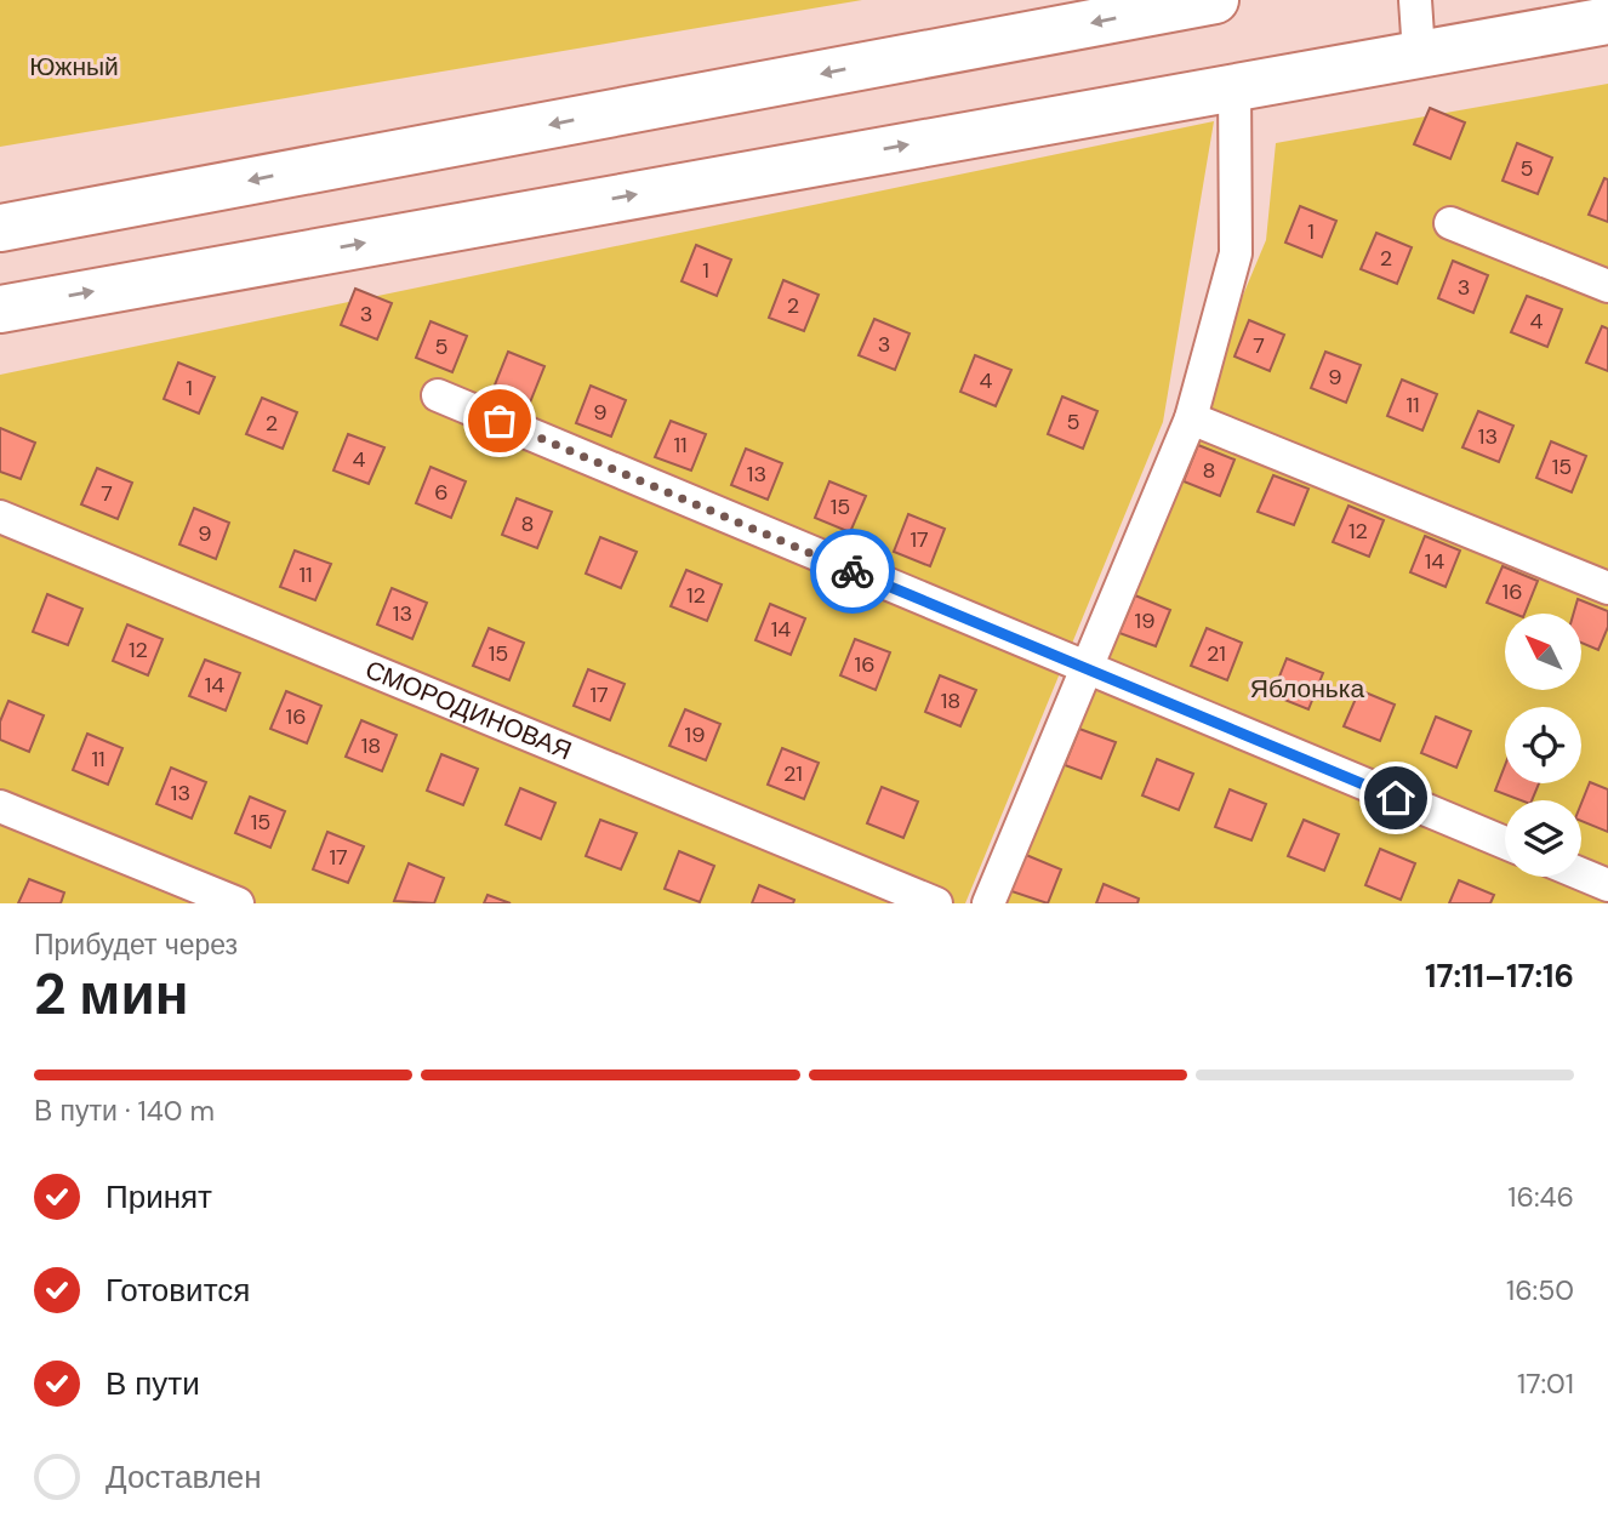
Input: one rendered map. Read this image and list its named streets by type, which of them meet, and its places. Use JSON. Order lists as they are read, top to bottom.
{
  "streets": {
    "street": ["СМОРОДИНОВАЯ"]
  },
  "parks": ["Южный", "Яблонька"],
  "house_numbers": [
    "5",
    "1",
    "2",
    "1",
    "3",
    "2",
    "3",
    "4",
    "3",
    "7",
    "5",
    "9",
    "4",
    "1",
    "11",
    "9",
    "5",
    "2",
    "13",
    "11",
    "4",
    "15",
    "8",
    "13",
    "6",
    "7",
    "15",
    "8",
    "12",
    "9",
    "17",
    "14",
    "11",
    "16",
    "12",
    "13",
    "19",
    "14",
    "12",
    "15",
    "21",
    "16",
    "14",
    "17",
    "18",
    "16",
    "19",
    "18",
    "11",
    "21",
    "13",
    "15",
    "17"
  ],
  "north": "top left",
  "page": {
    "heading": ["2 мин", "Прибудет через", "17:11–17:16"],
    "bar": "В пути · 140 m",
    "list": [
      ["Принят", "16:46"],
      ["Готовится", "16:50"],
      ["В пути", "17:01"],
      "Доставлен"
    ]
  }
}
